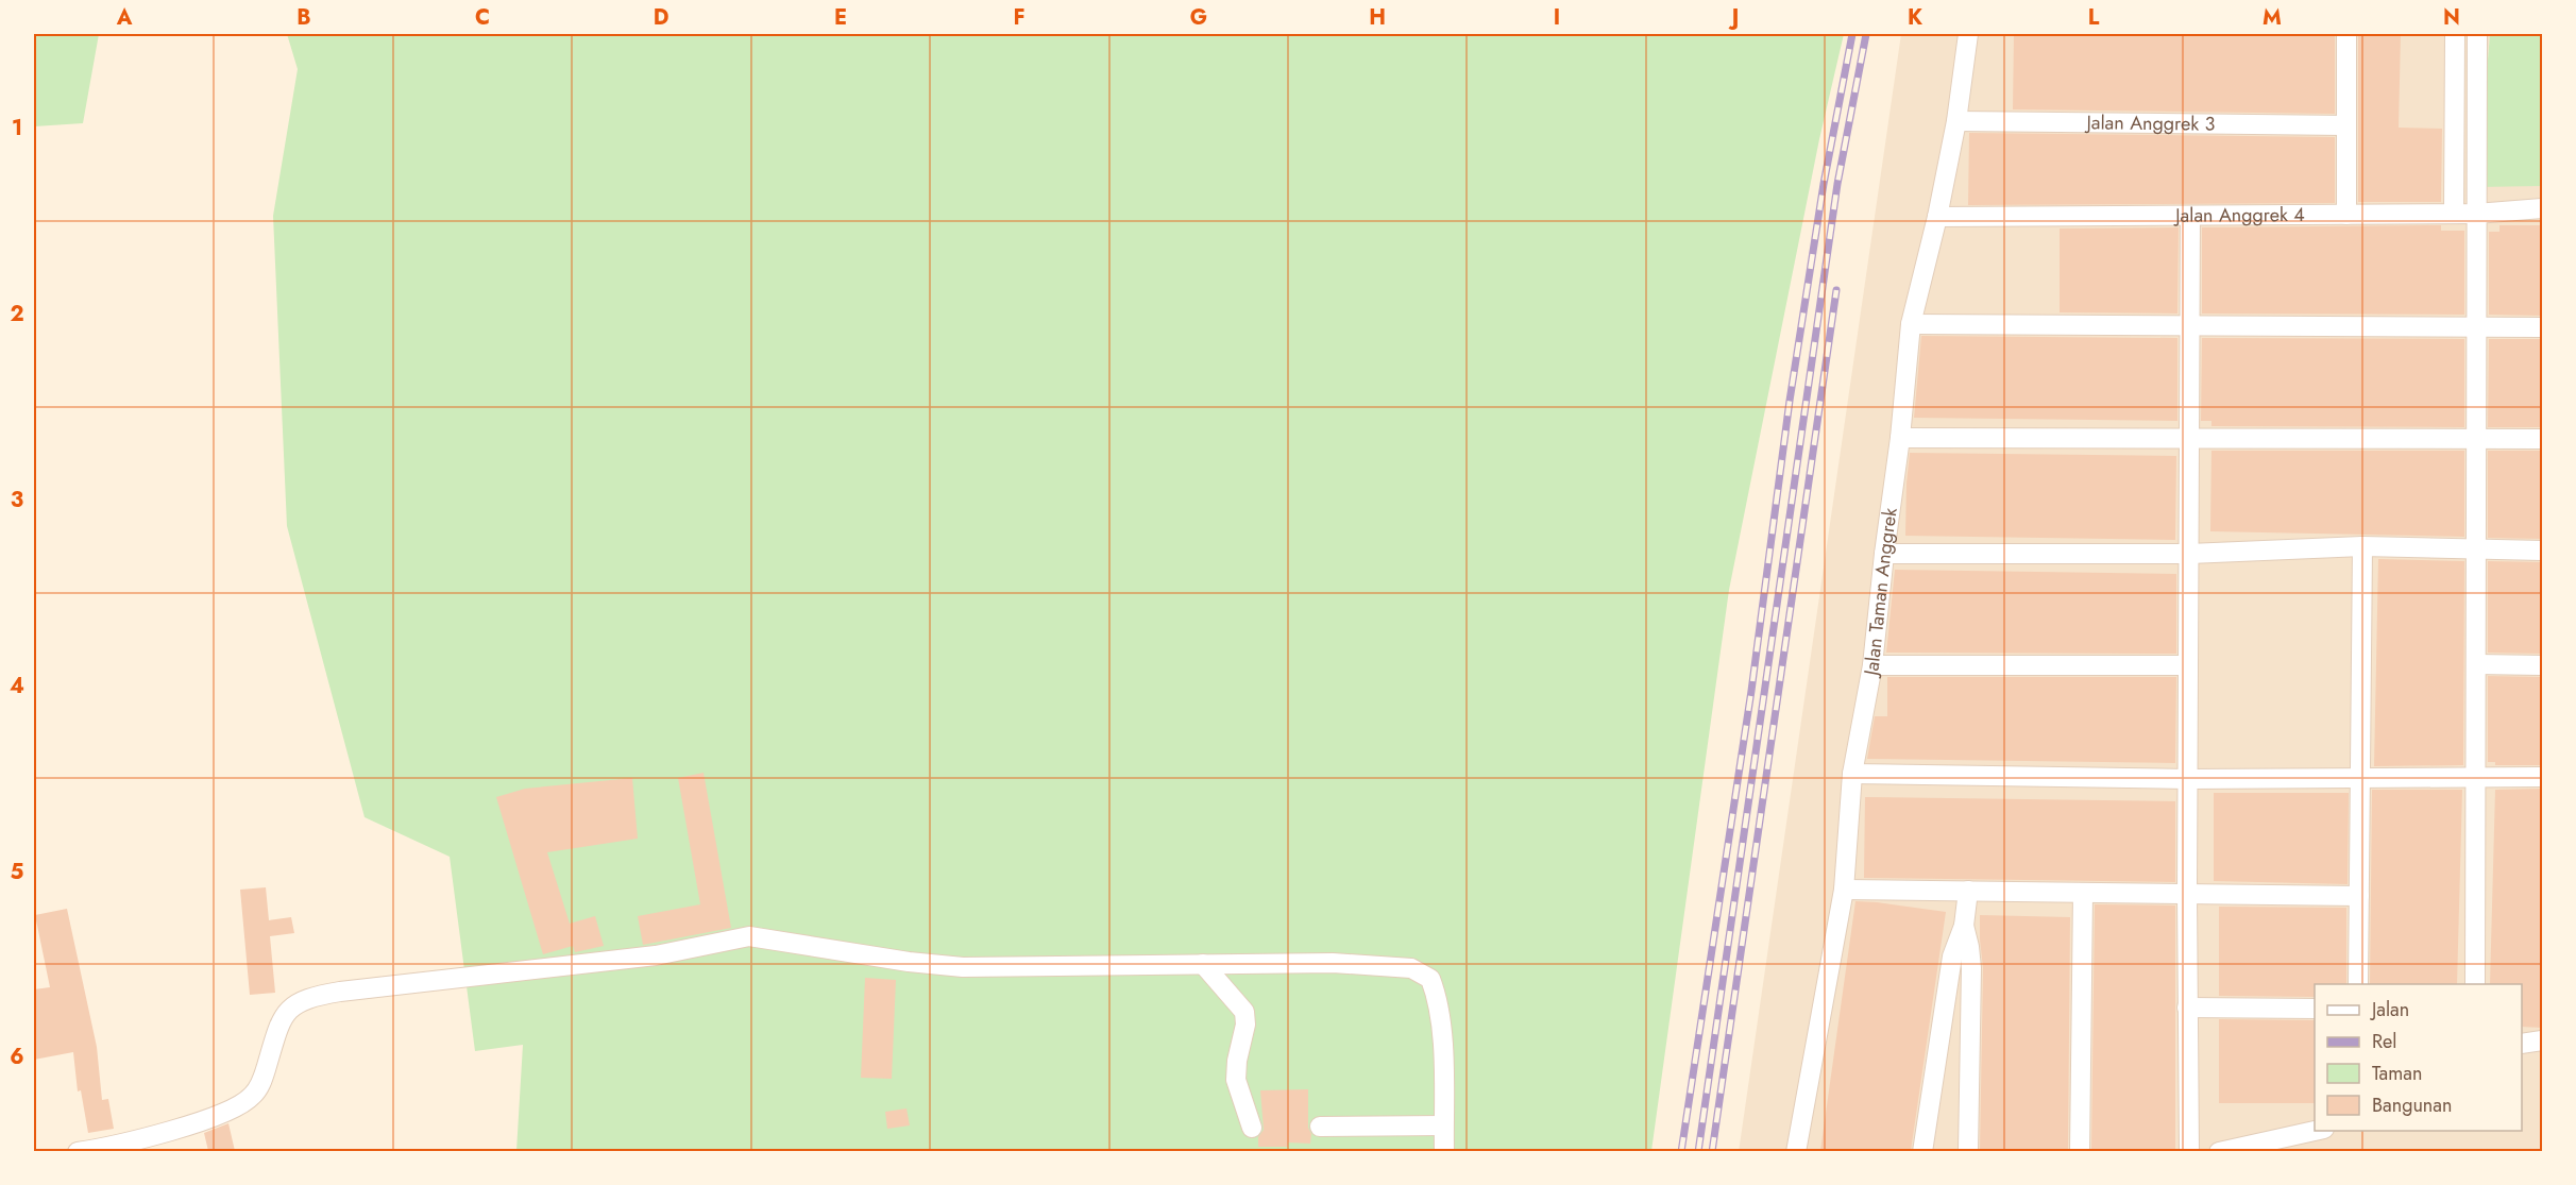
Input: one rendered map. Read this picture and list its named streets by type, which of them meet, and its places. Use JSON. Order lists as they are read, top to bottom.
{
  "streets": {
    "street": ["Jalan Anggrek 3", "Jalan Anggrek 4", "Jalan Taman Anggrek"]
  },
  "crossings": [
    ["Jalan Anggrek 3", "Jalan Taman Anggrek"],
    ["Jalan Anggrek 4", "Jalan Taman Anggrek"]
  ],
  "legend": [
    "Jalan",
    "Rel",
    "Taman",
    "Bangunan"
  ],
  "grid": {
    "columns": [
      "A",
      "B",
      "C",
      "D",
      "E",
      "F",
      "G",
      "H",
      "I",
      "J",
      "K",
      "L",
      "M",
      "N"
    ],
    "rows": [
      "1",
      "2",
      "3",
      "4",
      "5",
      "6"
    ]
  }
}
